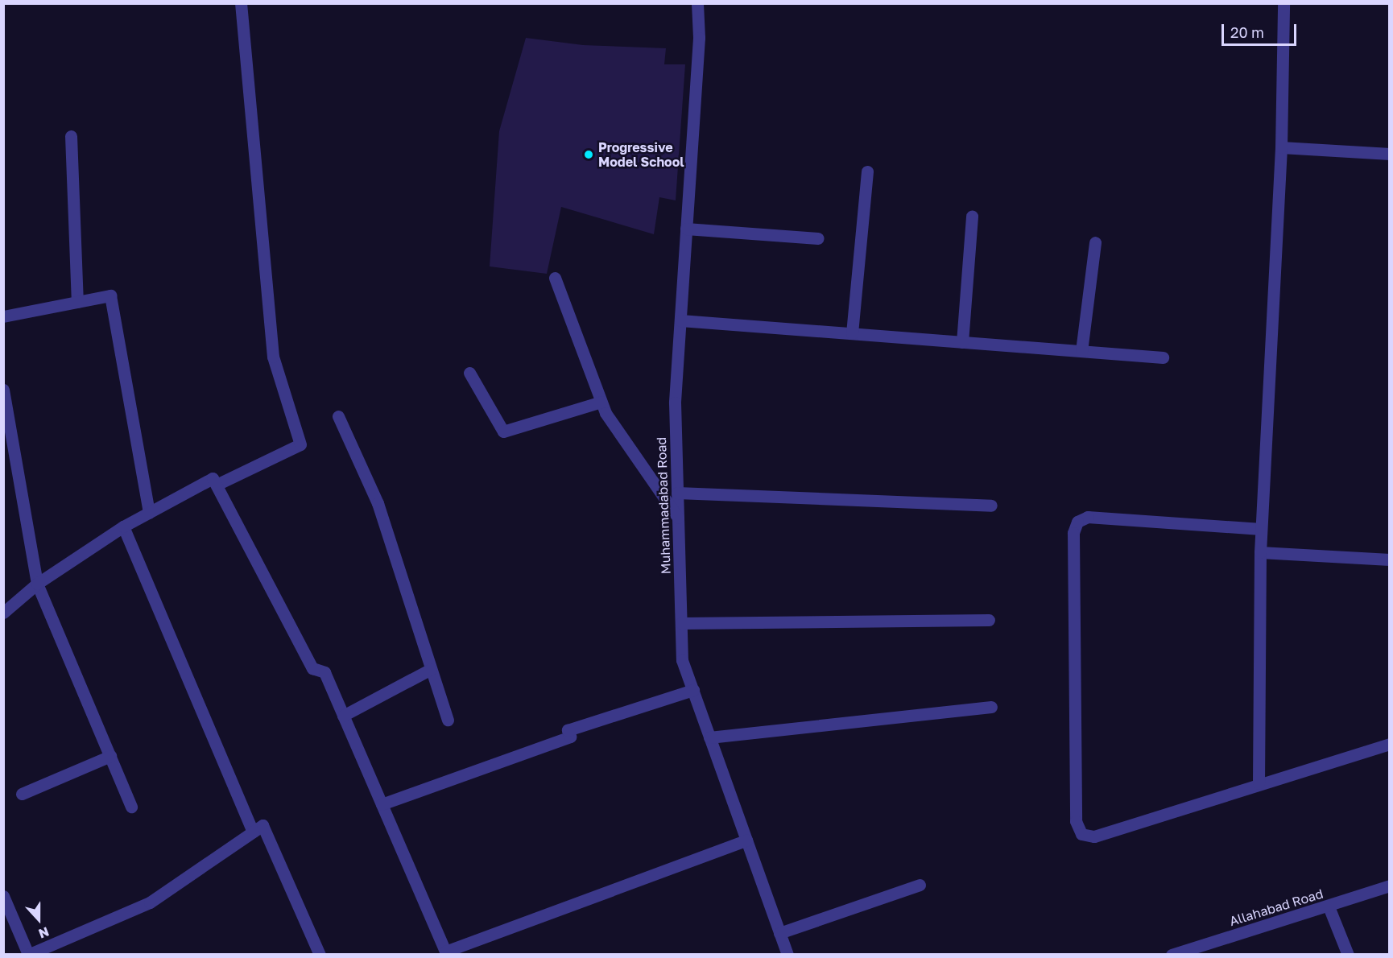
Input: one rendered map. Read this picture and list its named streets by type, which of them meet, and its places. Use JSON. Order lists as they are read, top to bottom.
{
  "streets": {
    "street": ["Muhammadabad Road", "Allahabad Road"]
  },
  "places": ["Progressive Model School"],
  "scale_bar": "20 m",
  "north": "bottom"
}
